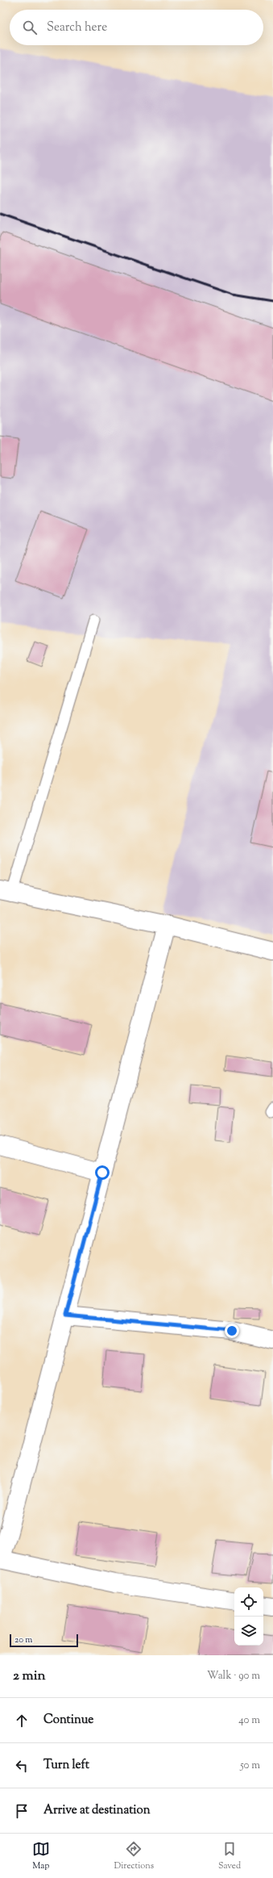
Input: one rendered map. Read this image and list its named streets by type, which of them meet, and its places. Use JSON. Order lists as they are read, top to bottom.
{
  "scale_bar": "20 m",
  "page": {
    "search": "Search here",
    "scale": "20 m",
    "heading": ["2 min", "Walk · 90 m"],
    "list": [
      ["Continue", "40 m"],
      ["Turn left", "50 m"],
      "Arrive at destination"
    ],
    "nav": ["Map", "Directions", "Saved"]
  }
}
